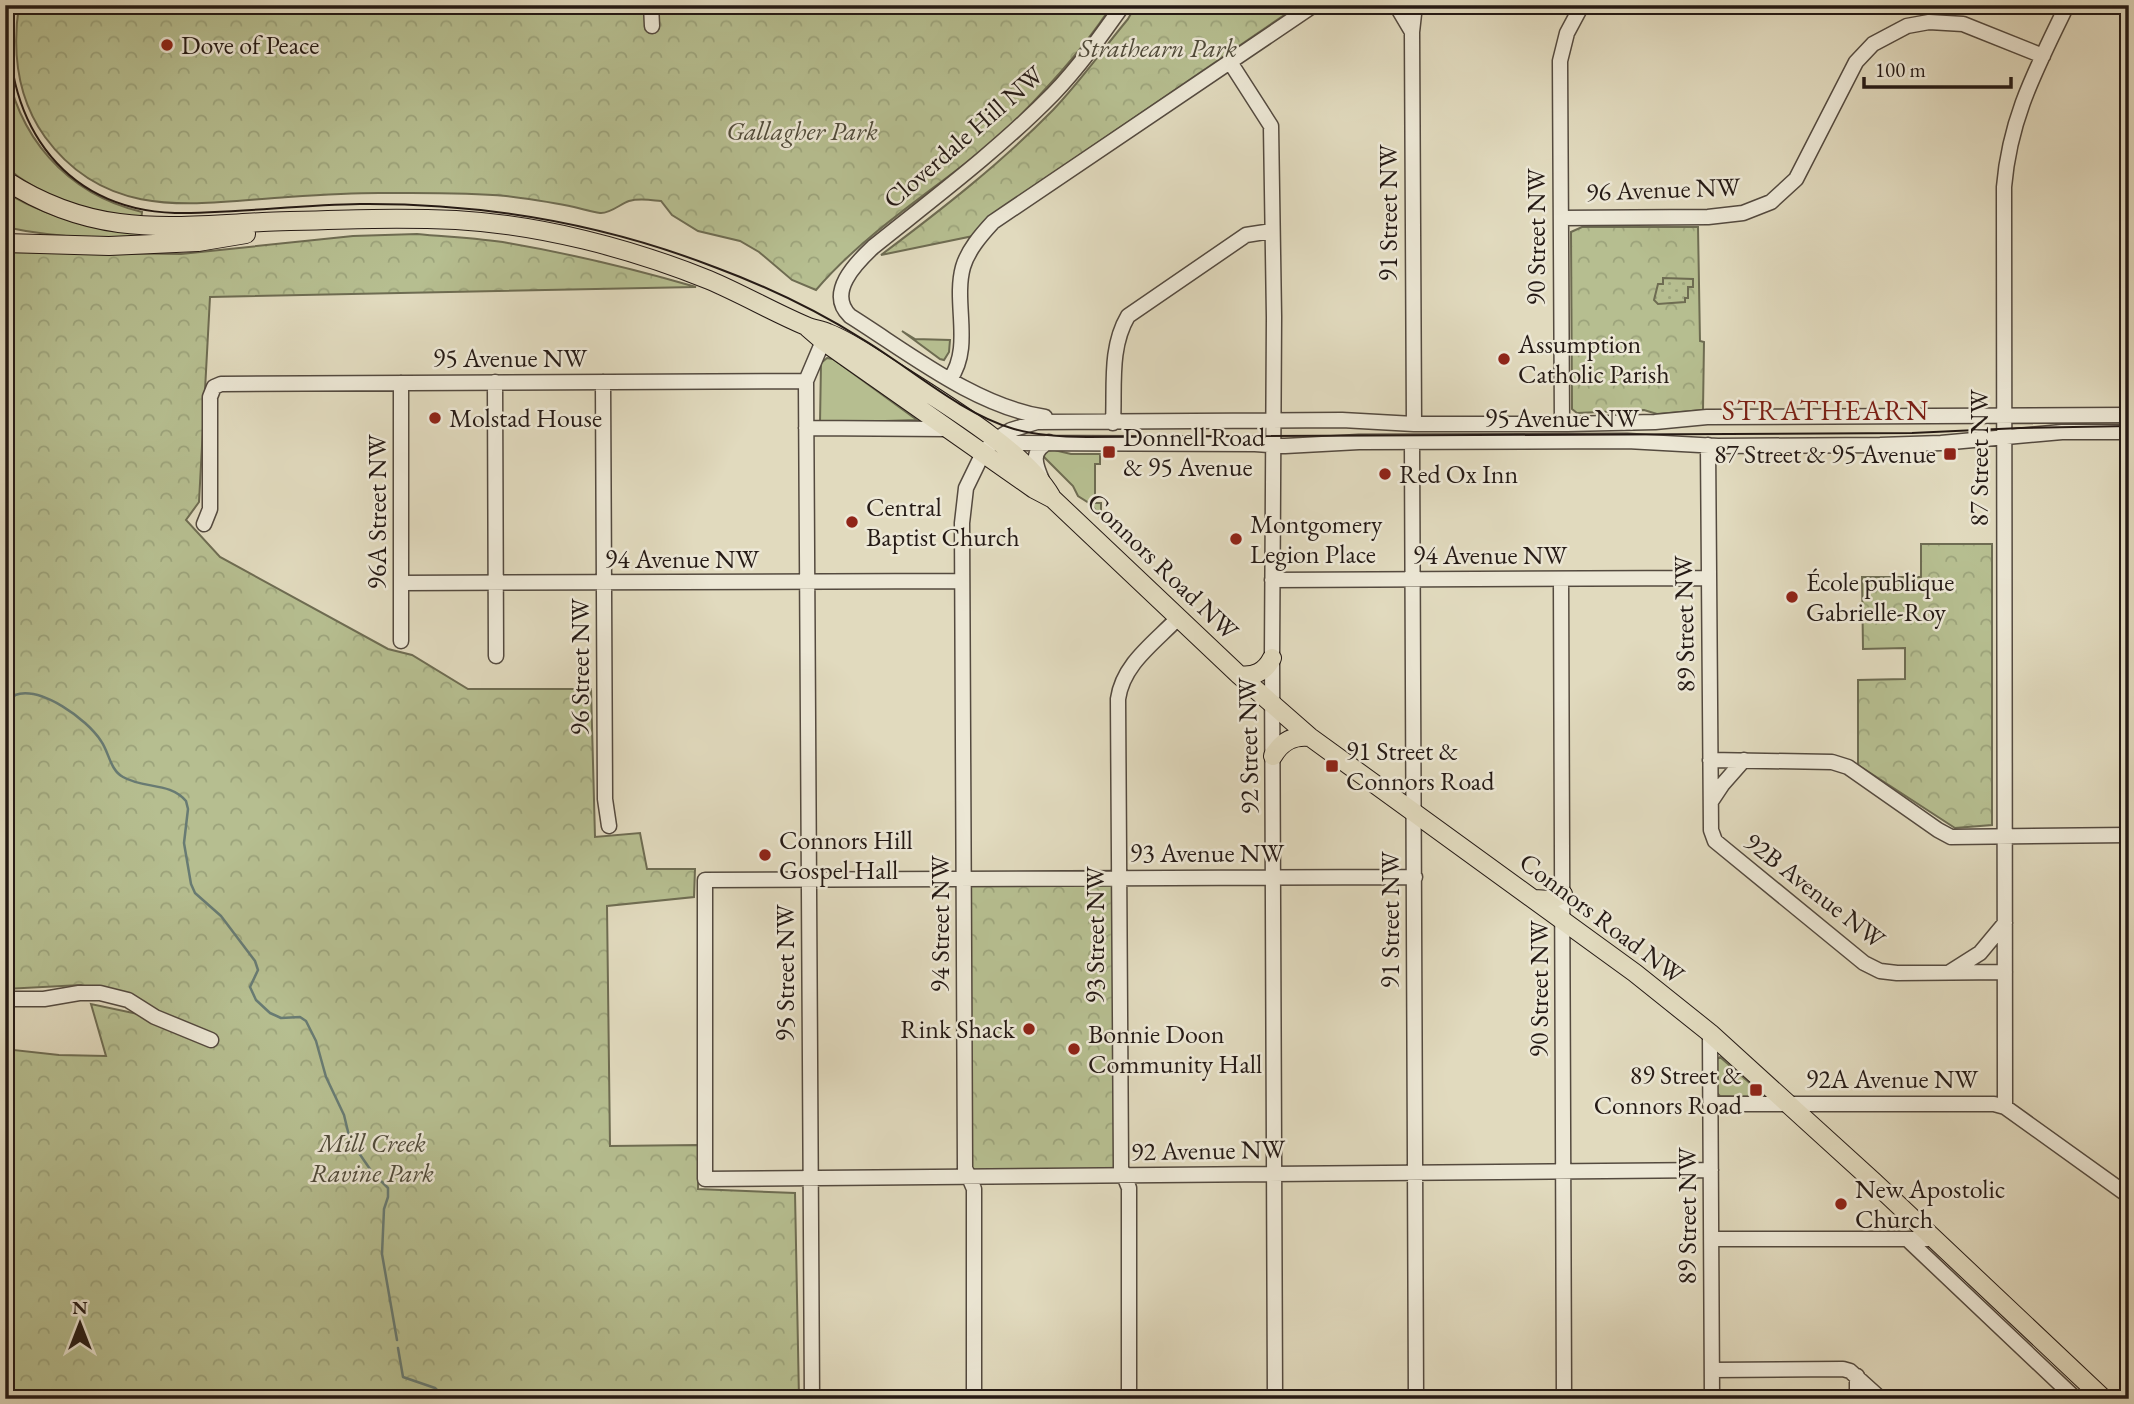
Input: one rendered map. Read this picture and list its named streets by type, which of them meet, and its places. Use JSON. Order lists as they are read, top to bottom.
{
  "streets": {
    "main road": ["Connors Road NW"],
    "street": [
      "Cloverdale Hill NW",
      "96 Avenue NW",
      "91 Street NW",
      "90 Street NW",
      "95 Avenue NW",
      "87 Street NW",
      "96A Street NW",
      "94 Avenue NW",
      "89 Street NW",
      "96 Street NW",
      "92 Street NW",
      "93 Avenue NW",
      "92B Avenue NW",
      "94 Street NW",
      "93 Street NW",
      "95 Street NW",
      "92A Avenue NW",
      "92 Avenue NW"
    ]
  },
  "crossings": [
    ["Cloverdale Hill NW", "95 Avenue NW"],
    ["96 Avenue NW", "90 Street NW"],
    ["96 Avenue NW", "87 Street NW"],
    ["91 Street NW", "95 Avenue NW"],
    ["91 Street NW", "94 Avenue NW"],
    ["91 Street NW", "Connors Road NW"],
    ["91 Street NW", "93 Avenue NW"],
    ["91 Street NW", "92 Avenue NW"],
    ["90 Street NW", "95 Avenue NW"],
    ["90 Street NW", "94 Avenue NW"],
    ["90 Street NW", "Connors Road NW"],
    ["90 Street NW", "92 Avenue NW"],
    ["95 Avenue NW", "87 Street NW"],
    ["95 Avenue NW", "96A Street NW"],
    ["95 Avenue NW", "Connors Road NW"],
    ["95 Avenue NW", "89 Street NW"],
    ["95 Avenue NW", "96 Street NW"],
    ["95 Avenue NW", "92 Street NW"],
    ["95 Avenue NW", "94 Street NW"],
    ["95 Avenue NW", "95 Street NW"],
    ["87 Street NW", "92B Avenue NW"],
    ["87 Street NW", "92A Avenue NW"],
    ["96A Street NW", "94 Avenue NW"],
    ["94 Avenue NW", "89 Street NW"],
    ["94 Avenue NW", "96 Street NW"],
    ["94 Avenue NW", "92 Street NW"],
    ["94 Avenue NW", "94 Street NW"],
    ["94 Avenue NW", "95 Street NW"],
    ["Connors Road NW", "89 Street NW"],
    ["Connors Road NW", "92 Street NW"],
    ["Connors Road NW", "94 Street NW"],
    ["Connors Road NW", "93 Street NW"],
    ["Connors Road NW", "95 Street NW"],
    ["Connors Road NW", "92A Avenue NW"],
    ["89 Street NW", "92B Avenue NW"],
    ["89 Street NW", "92A Avenue NW"],
    ["89 Street NW", "92 Avenue NW"],
    ["92 Street NW", "93 Avenue NW"],
    ["92 Street NW", "92 Avenue NW"],
    ["93 Avenue NW", "94 Street NW"],
    ["93 Avenue NW", "93 Street NW"],
    ["93 Avenue NW", "95 Street NW"],
    ["93 Avenue NW", "92 Avenue NW"],
    ["94 Street NW", "92 Avenue NW"],
    ["93 Street NW", "92 Avenue NW"],
    ["95 Street NW", "92 Avenue NW"]
  ],
  "districts": ["STRATHEARN"],
  "parks": ["Strathearn Park", "Gallagher Park", "Mill Creek Ravine Park"],
  "places": {
    "other": [
      "Dove of Peace",
      "Assumption Catholic Parish",
      "Molstad House",
      "Red Ox Inn",
      "Central Baptist Church",
      "Montgomery Legion Place",
      "École publique Gabrielle-Roy",
      "Connors Hill Gospel Hall",
      "Rink Shack",
      "Bonnie Doon Community Hall",
      "New Apostolic Church"
    ],
    "transit": [
      "Donnell Road & 95 Avenue",
      "87 Street & 95 Avenue",
      "91 Street & Connors Road",
      "89 Street & Connors Road"
    ]
  },
  "scale_bar": "100 m",
  "north": "top"
}
